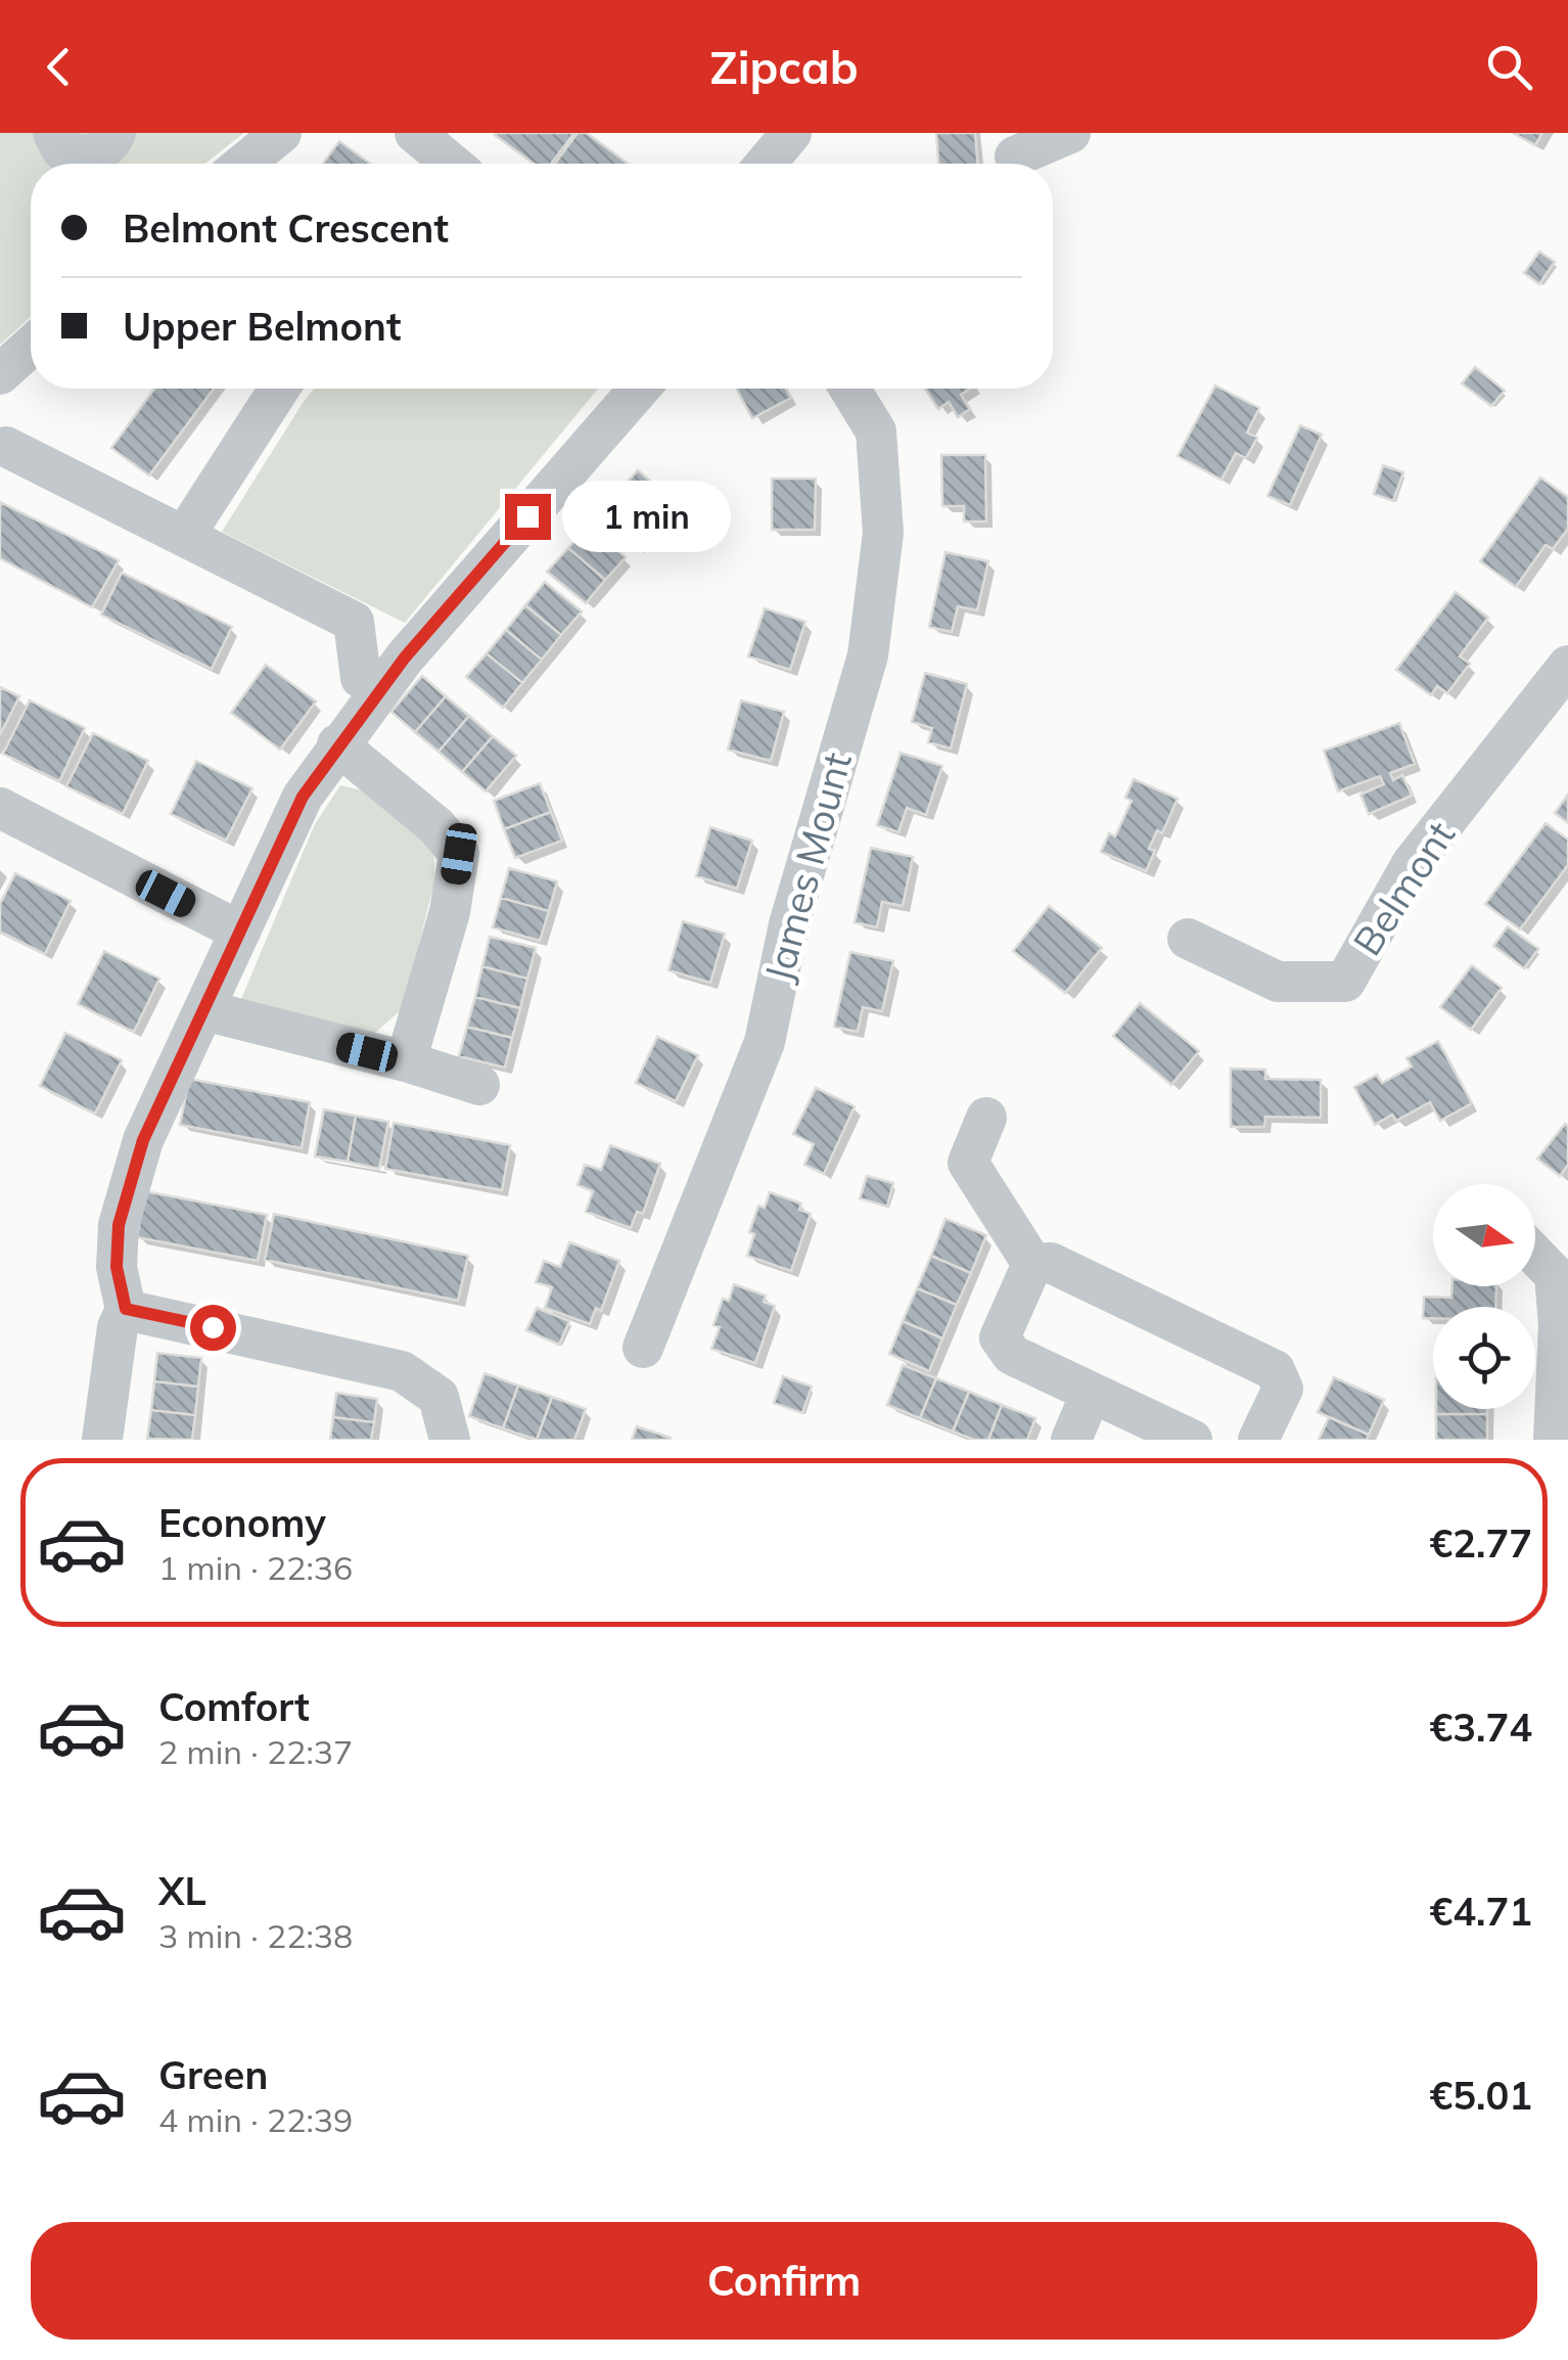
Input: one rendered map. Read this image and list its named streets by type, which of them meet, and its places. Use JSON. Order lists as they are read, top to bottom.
{
  "streets": {
    "street": ["James Mount", "Belmont"]
  },
  "north": "right",
  "page": {
    "header": "Zipcab",
    "banner": ["Belmont Crescent", "Upper Belmont"],
    "bubble": "1 min",
    "list": [
      {
        "name": "Economy",
        "note": "1 min · 22:36",
        "value": "€2.77"
      },
      {
        "name": "Comfort",
        "note": "2 min · 22:37",
        "value": "€3.74"
      },
      {
        "name": "XL",
        "note": "3 min · 22:38",
        "value": "€4.71"
      },
      {
        "name": "Green",
        "note": "4 min · 22:39",
        "value": "€5.01"
      }
    ],
    "buttons": "Confirm"
  }
}
